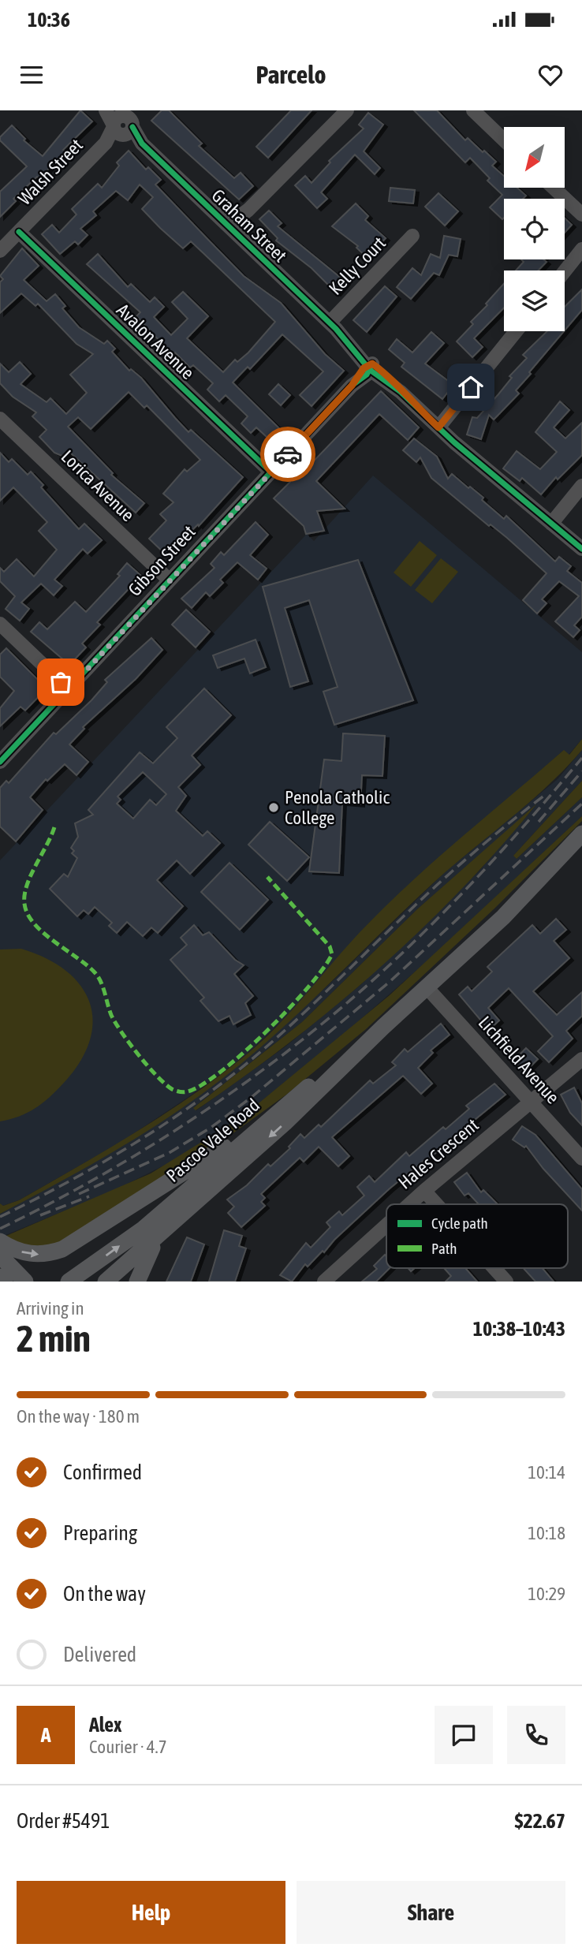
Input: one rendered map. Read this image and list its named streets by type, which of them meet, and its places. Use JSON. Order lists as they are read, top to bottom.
{
  "streets": {
    "main road": ["Pascoe Vale Road"],
    "street": [
      "Walsh Street",
      "Graham Street",
      "Kelly Court",
      "Avalon Avenue",
      "Lorica Avenue",
      "Gibson Street",
      "Lichfield Avenue",
      "Hales Crescent"
    ]
  },
  "crossings": [
    ["Walsh Street", "Graham Street"],
    ["Walsh Street", "Avalon Avenue"],
    ["Graham Street", "Kelly Court"],
    ["Graham Street", "Gibson Street"],
    ["Avalon Avenue", "Gibson Street"],
    ["Lorica Avenue", "Gibson Street"],
    ["Lichfield Avenue", "Pascoe Vale Road"],
    ["Lichfield Avenue", "Hales Crescent"]
  ],
  "places": ["Penola Catholic College"],
  "legend": ["Cycle path", "Path"],
  "north": "bottom left",
  "page": {
    "status": "10:36",
    "header": "Parcelo",
    "heading": ["2 min", "Arriving in", "10:38–10:43"],
    "panel": [
      "Alex",
      "Courier · 4.7",
      "Order #5491",
      "$22.67"
    ],
    "bar": "On the way · 180 m",
    "list": [
      ["Confirmed", "10:14"],
      ["Preparing", "10:18"],
      ["On the way", "10:29"],
      "Delivered"
    ],
    "round": "A",
    "buttons": ["Help", "Share"]
  }
}
